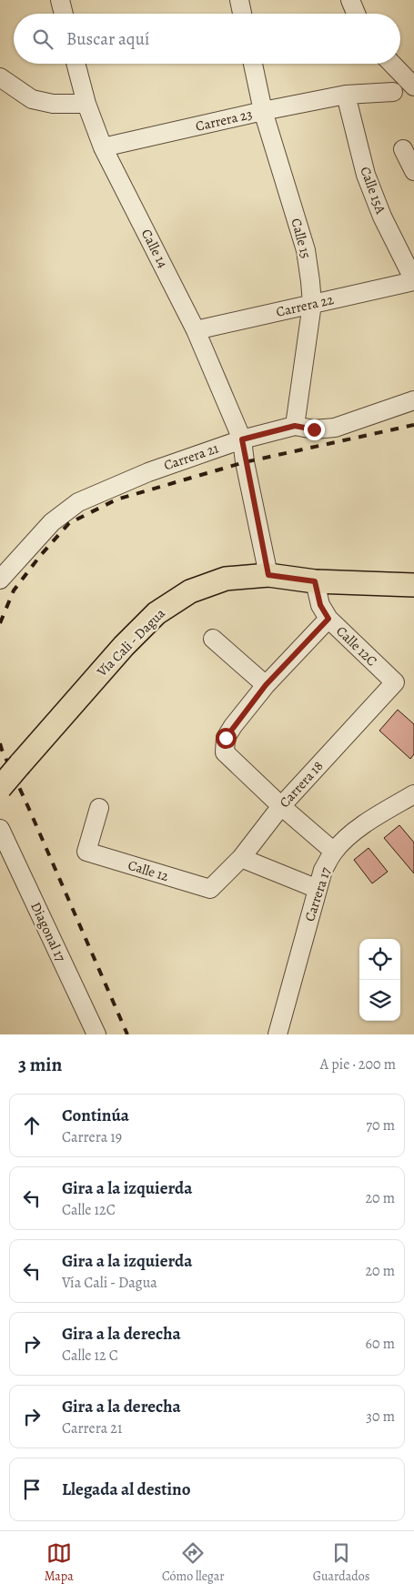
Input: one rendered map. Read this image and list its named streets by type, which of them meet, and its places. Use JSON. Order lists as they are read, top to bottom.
{
  "streets": {
    "main road": ["Vía Cali - Dagua"],
    "street": [
      "Carrera 23",
      "Calle 15A",
      "Calle 15",
      "Calle 14",
      "Carrera 22",
      "Carrera 21",
      "Calle 12C",
      "Carrera 18",
      "Calle 12",
      "Carrera 17",
      "Diagonal 17"
    ]
  },
  "crossings": [
    ["Carrera 23", "Calle 15A"],
    ["Carrera 23", "Calle 15"],
    ["Carrera 23", "Calle 14"],
    ["Calle 15A", "Carrera 22"],
    ["Calle 15", "Carrera 22"],
    ["Calle 15", "Carrera 21"],
    ["Calle 14", "Carrera 22"],
    ["Calle 14", "Carrera 21"],
    ["Calle 14", "Vía Cali - Dagua"],
    ["Vía Cali - Dagua", "Calle 12C"],
    ["Calle 12C", "Carrera 18"],
    ["Carrera 18", "Calle 12"]
  ],
  "page": {
    "search": "Buscar aquí",
    "heading": ["3 min", "A pie · 200 m"],
    "list": [
      ["Continúa", "Carrera 19", "70 m"],
      ["Gira a la izquierda", "Calle 12C", "20 m"],
      ["Gira a la izquierda", "Vía Cali - Dagua", "20 m"],
      ["Gira a la derecha", "Calle 12 C", "60 m"],
      ["Gira a la derecha", "Carrera 21", "30 m"],
      "Llegada al destino"
    ],
    "nav": ["Mapa", "Cómo llegar", "Guardados"]
  }
}
